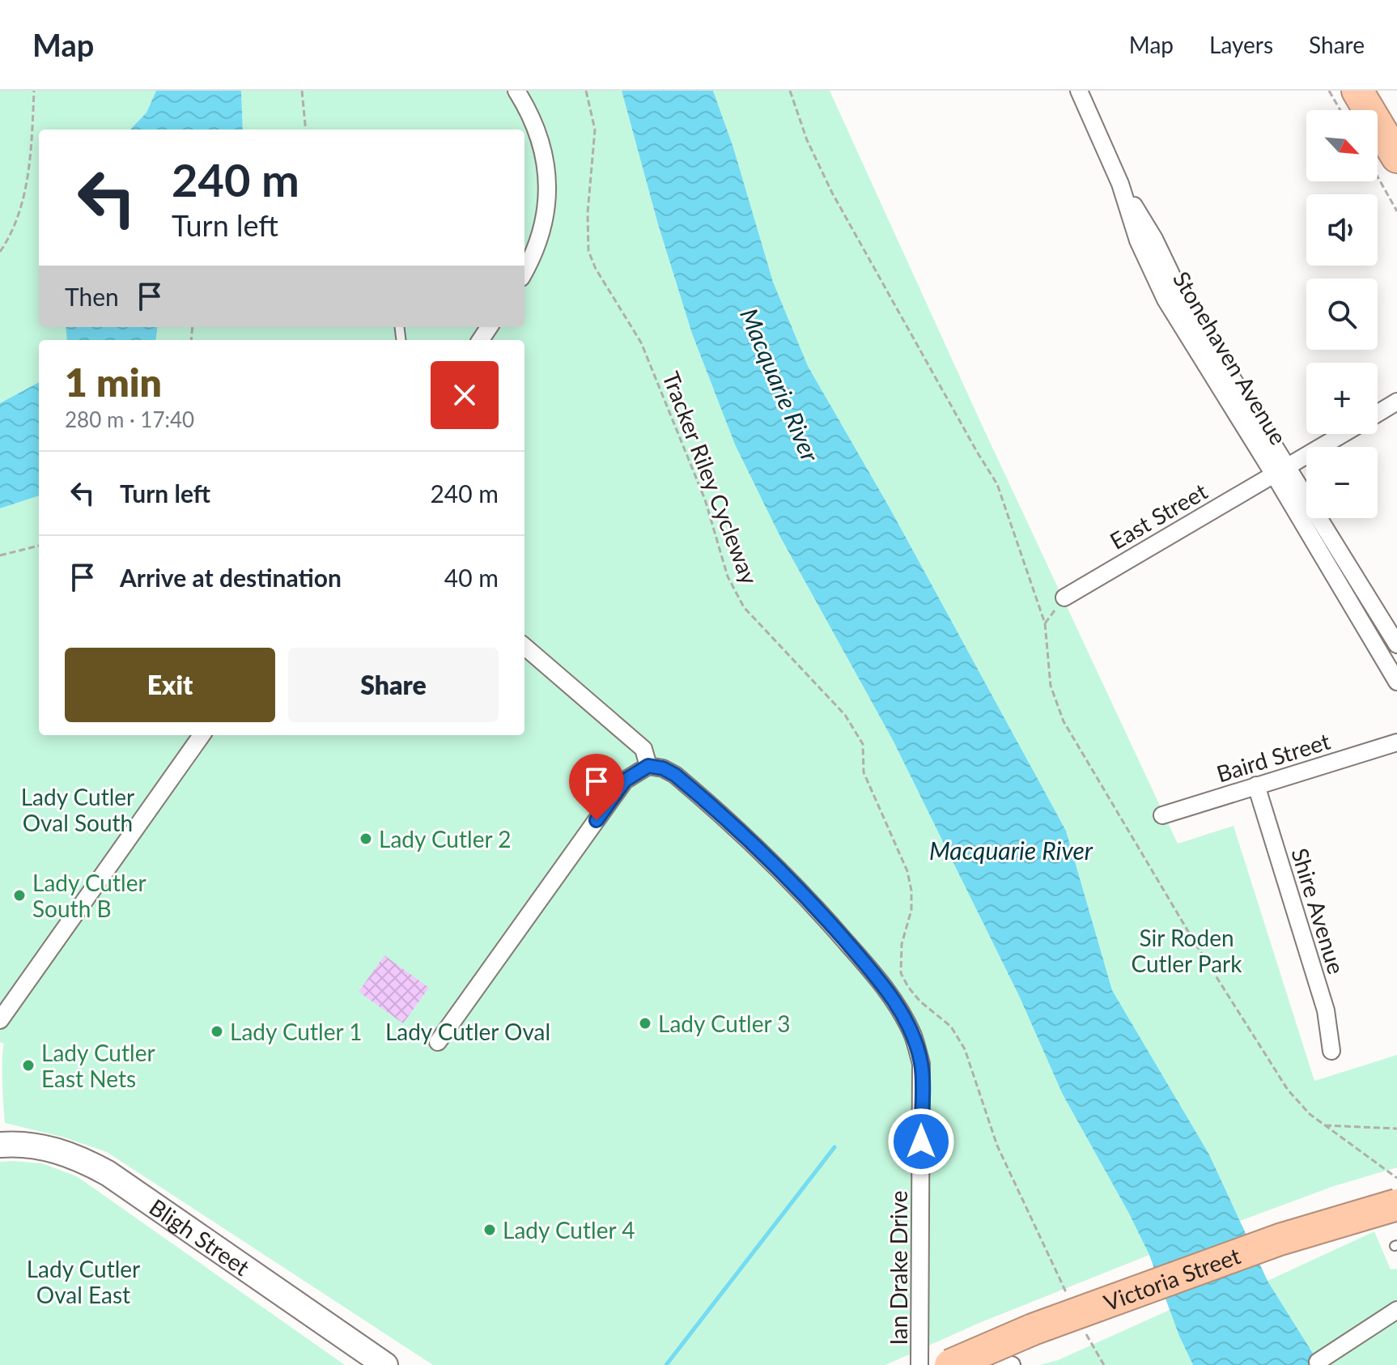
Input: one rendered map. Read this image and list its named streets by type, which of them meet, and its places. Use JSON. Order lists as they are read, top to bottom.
{
  "streets": {
    "highway": ["Victoria Street"],
    "street": [
      "Stonehaven Avenue",
      "East Street",
      "Baird Street",
      "Shire Avenue",
      "Bligh Street",
      "Ian Drake Drive"
    ],
    "path": ["Tracker Riley Cycleway"]
  },
  "crossings": [
    ["Stonehaven Avenue", "East Street"],
    ["Baird Street", "Shire Avenue"]
  ],
  "water": ["Macquarie River"],
  "parks": [
    "Lady Cutler Oval South",
    "Sir Roden Cutler Park",
    "Lady Cutler Oval",
    "Lady Cutler Oval East"
  ],
  "places": [
    "Lady Cutler 2",
    "Lady Cutler South B",
    "Lady Cutler 3",
    "Lady Cutler 1",
    "Lady Cutler East Nets",
    "Lady Cutler 4"
  ],
  "north": "bottom right",
  "page": {
    "header": "Map",
    "nav": ["Map", "Layers", "Share"],
    "map_buttons": ["+", "−"],
    "turn": ["240 m", "Turn left"],
    "then": "Then",
    "heading": ["1 min", "280 m · 17:40"],
    "list": [
      {
        "name": "Turn left",
        "value": "240 m"
      },
      {
        "name": "Arrive at destination",
        "value": "40 m"
      }
    ],
    "buttons": ["Exit", "Share"]
  }
}
